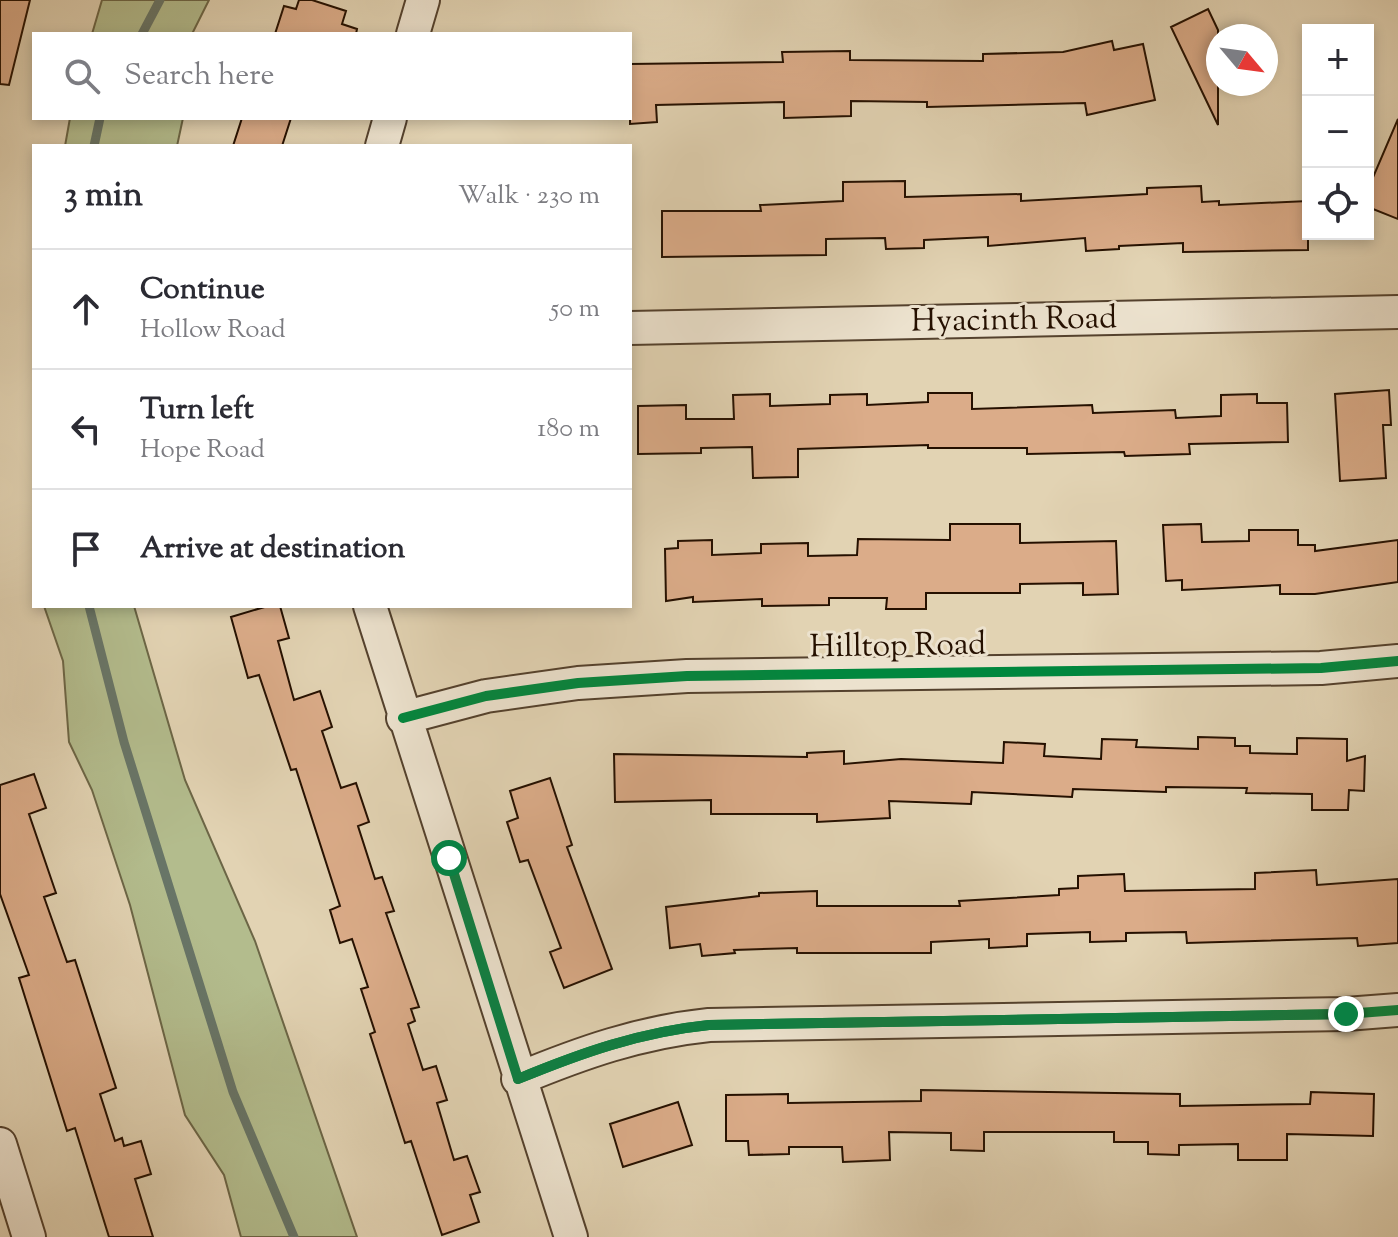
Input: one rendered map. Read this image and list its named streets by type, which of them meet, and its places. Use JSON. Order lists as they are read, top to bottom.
{
  "streets": {
    "street": ["Hyacinth Road", "Hilltop Road"]
  },
  "north": "bottom right",
  "page": {
    "map_buttons": ["+", "−"],
    "search": "Search here",
    "heading": ["3 min", "Walk · 230 m"],
    "list": [
      ["Continue", "Hollow Road", "50 m"],
      ["Turn left", "Hope Road", "180 m"],
      "Arrive at destination"
    ]
  }
}
